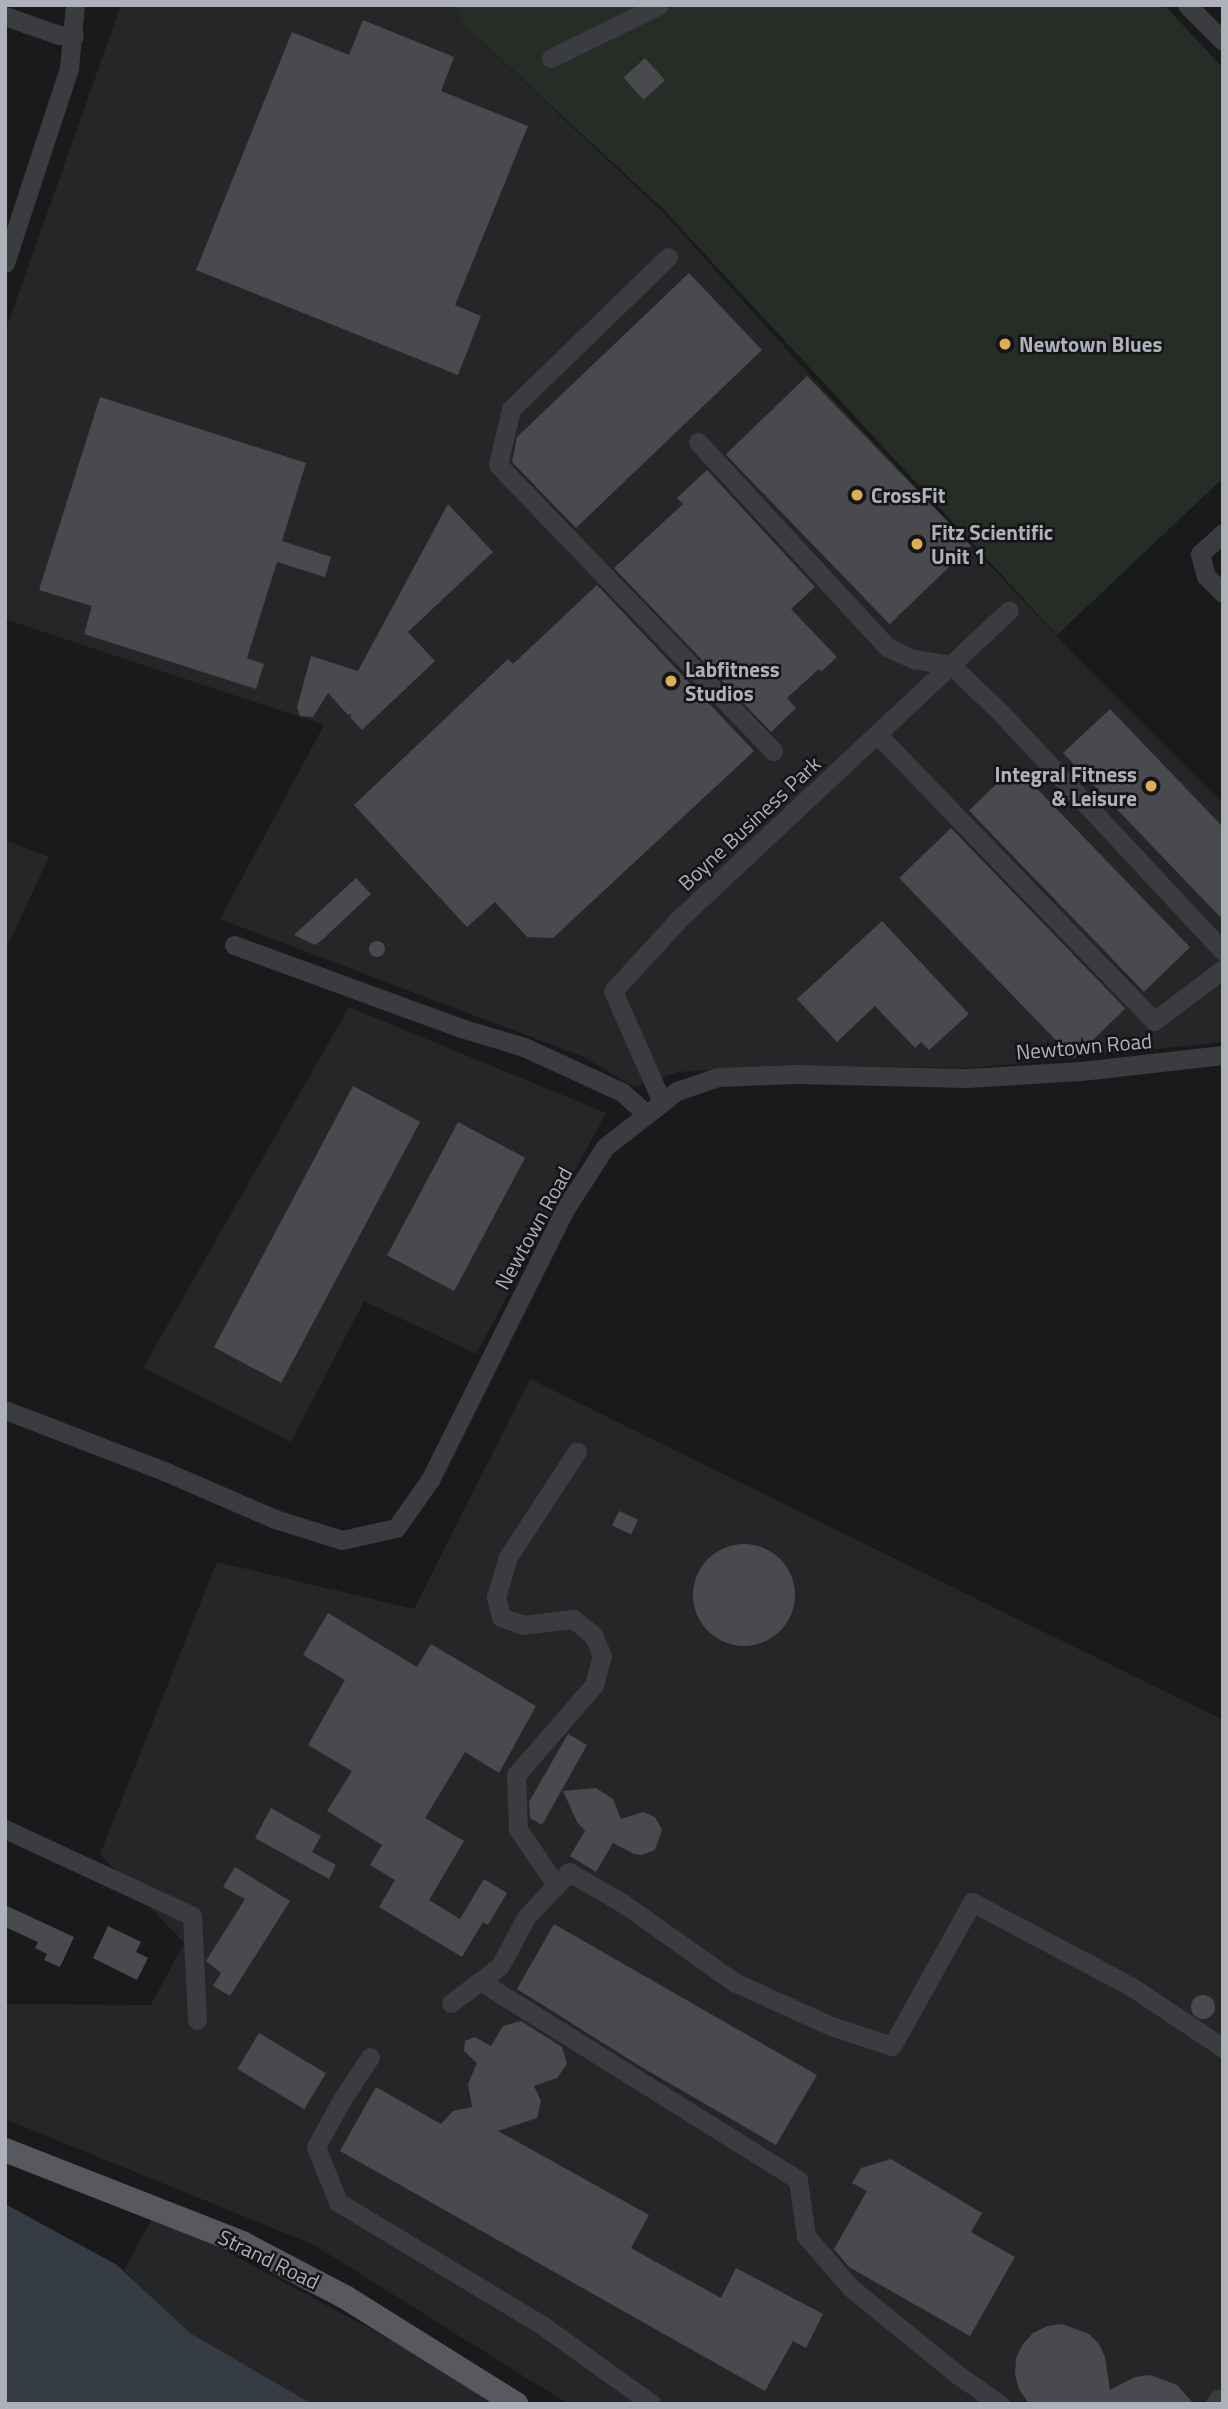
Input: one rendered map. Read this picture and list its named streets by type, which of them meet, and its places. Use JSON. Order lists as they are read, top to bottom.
{
  "streets": {
    "main road": ["Strand Road"],
    "street": ["Boyne Business Park", "Newtown Road"]
  },
  "crossings": [
    ["Boyne Business Park", "Newtown Road"]
  ],
  "places": [
    "Newtown Blues",
    "CrossFit",
    "Fitz Scientific Unit 1",
    "Labfitness Studios",
    "Integral Fitness & Leisure"
  ]
}
